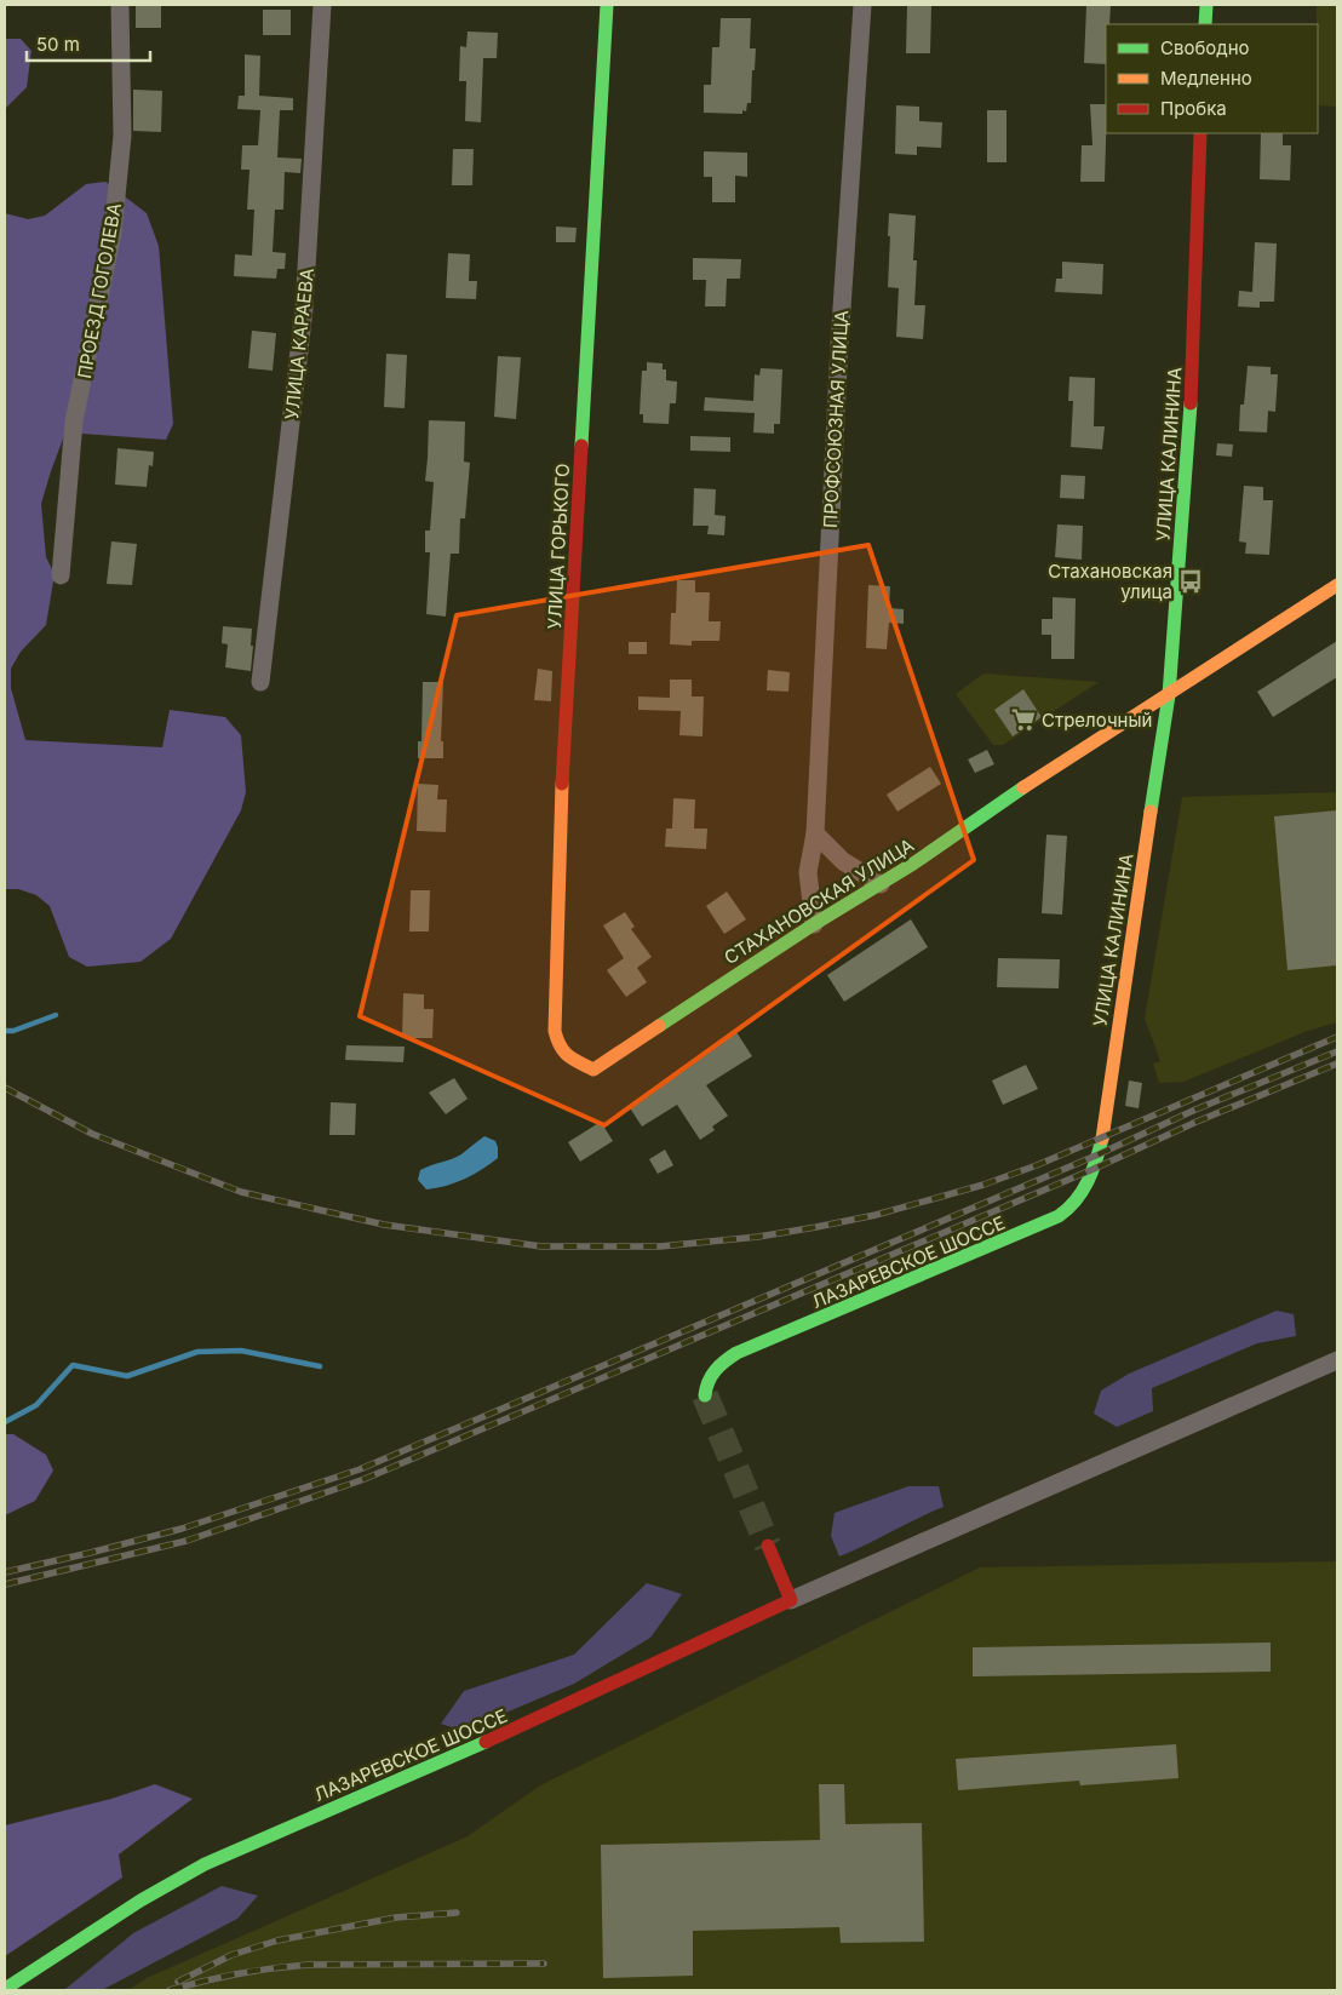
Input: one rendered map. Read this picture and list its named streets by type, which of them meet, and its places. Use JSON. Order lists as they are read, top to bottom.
{
  "streets": {
    "street": [
      "ПРОЕЗД ГОГОЛЕВА",
      "УЛИЦА КАРАЕВА",
      "ПРОФСОЮЗНАЯ УЛИЦА",
      "УЛИЦА КАЛИНИНА",
      "УЛИЦА ГОРЬКОГО",
      "СТАХАНОВСКАЯ УЛИЦА",
      "ЛАЗАРЕВСКОЕ ШОССЕ"
    ]
  },
  "crossings": [
    ["ПРОФСОЮЗНАЯ УЛИЦА", "СТАХАНОВСКАЯ УЛИЦА"],
    ["УЛИЦА КАЛИНИНА", "СТАХАНОВСКАЯ УЛИЦА"],
    ["УЛИЦА КАЛИНИНА", "ЛАЗАРЕВСКОЕ ШОССЕ"],
    ["УЛИЦА ГОРЬКОГО", "СТАХАНОВСКАЯ УЛИЦА"]
  ],
  "places": {
    "bus stop": ["Стахановская улица"],
    "supermarket": ["Стрелочный"]
  },
  "legend": ["Свободно", "Медленно", "Пробка"],
  "scale_bar": "50 m"
}
